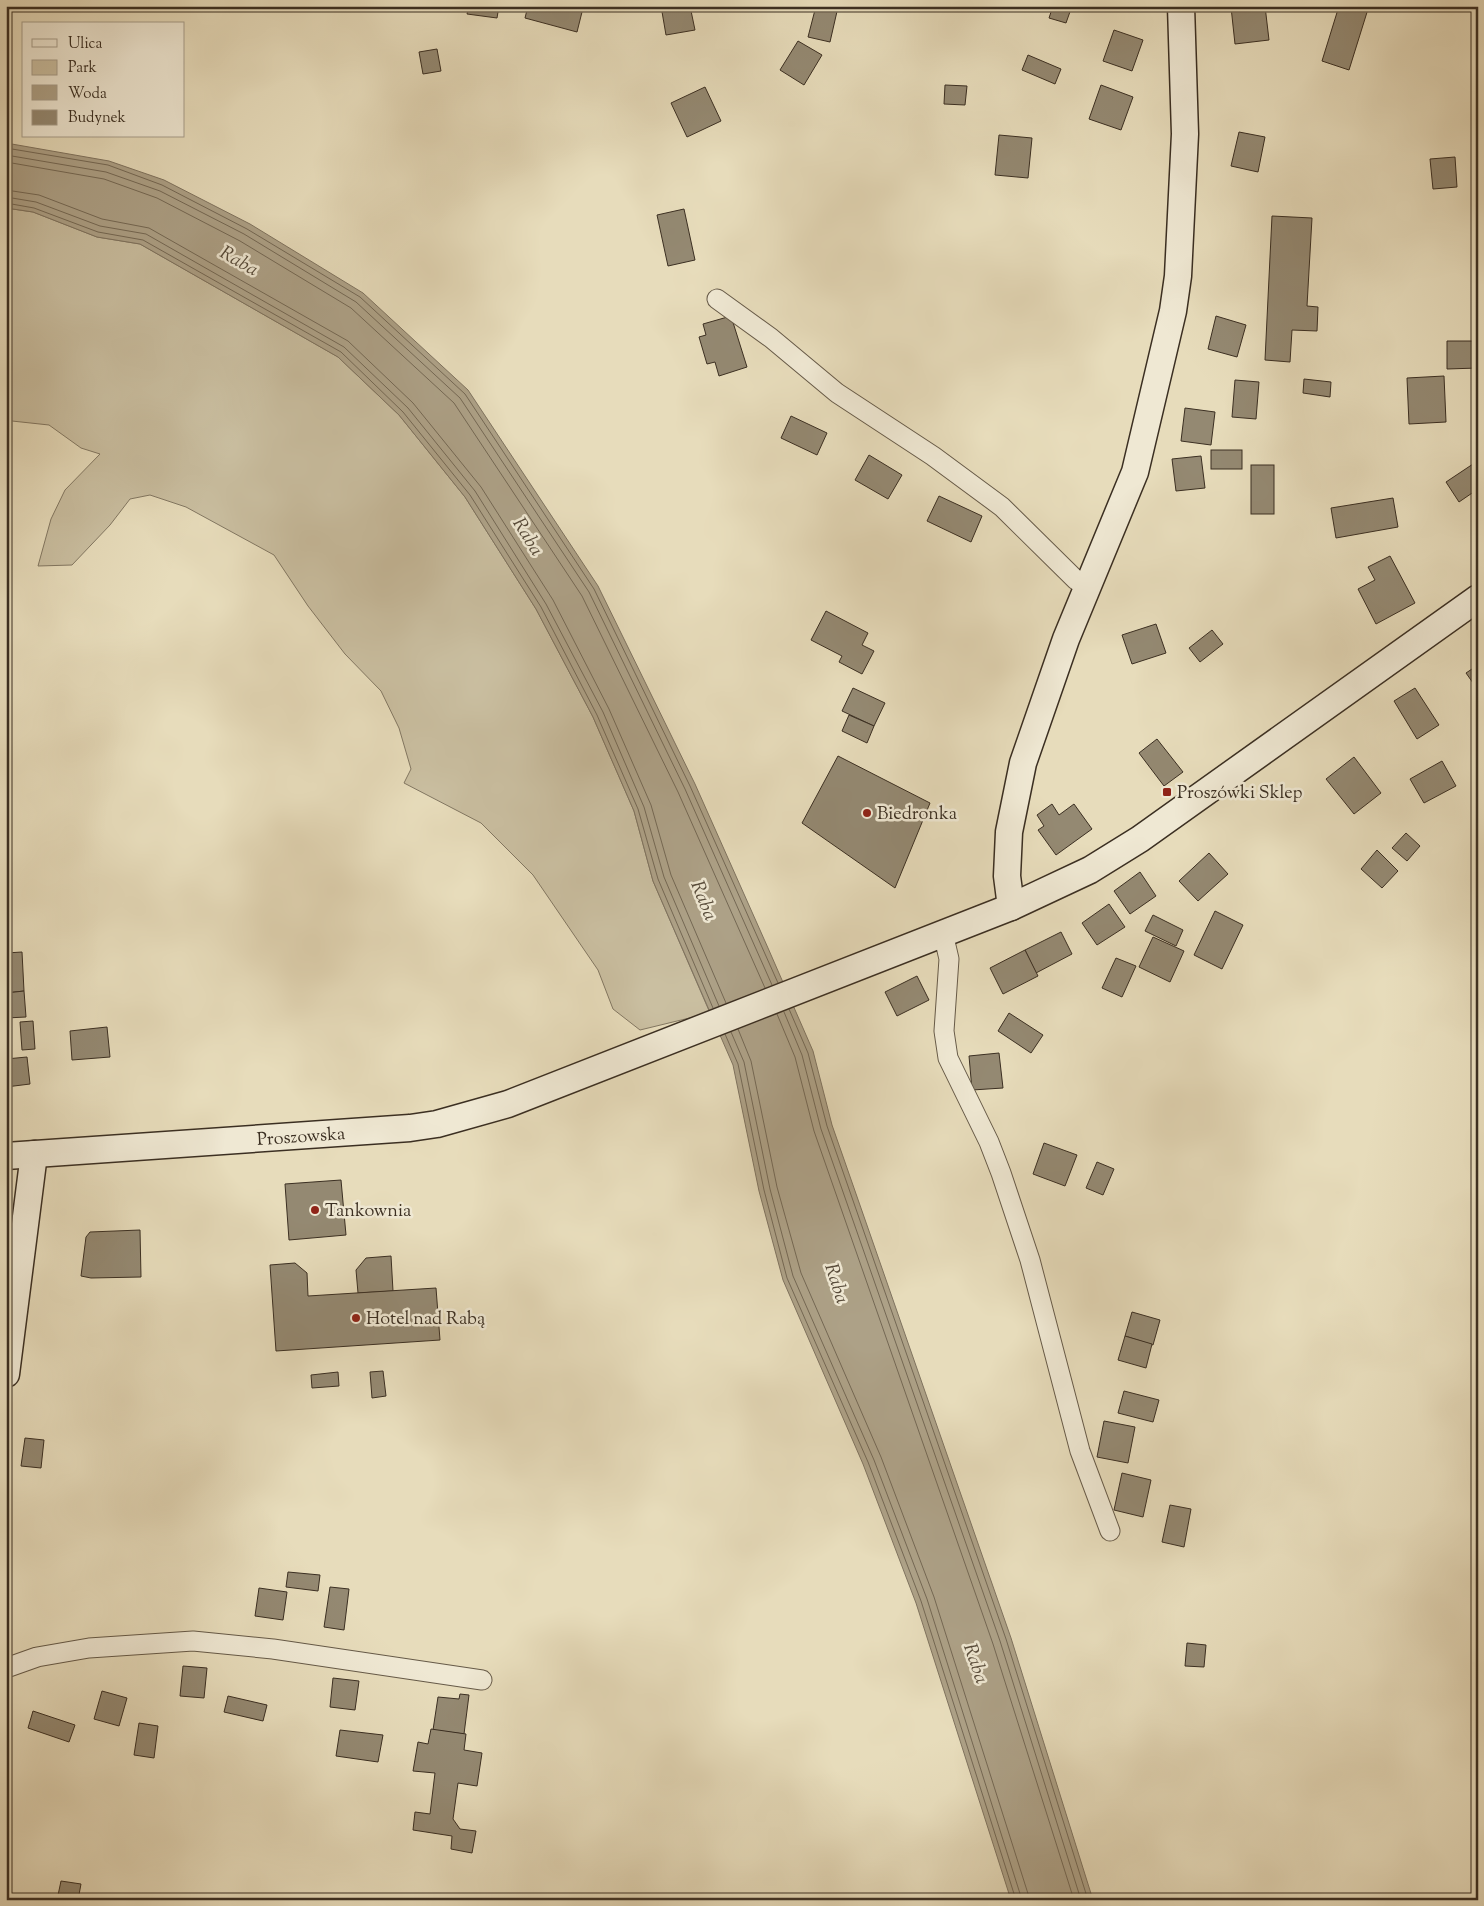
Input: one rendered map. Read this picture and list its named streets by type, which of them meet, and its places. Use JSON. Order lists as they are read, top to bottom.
{
  "streets": {
    "main road": ["Proszowska"]
  },
  "water": ["Raba"],
  "places": {
    "transit": ["Proszówki Sklep"],
    "other": ["Biedronka", "Tankownia", "Hotel nad Rabą"]
  },
  "legend": [
    "Ulica",
    "Park",
    "Woda",
    "Budynek"
  ]
}
